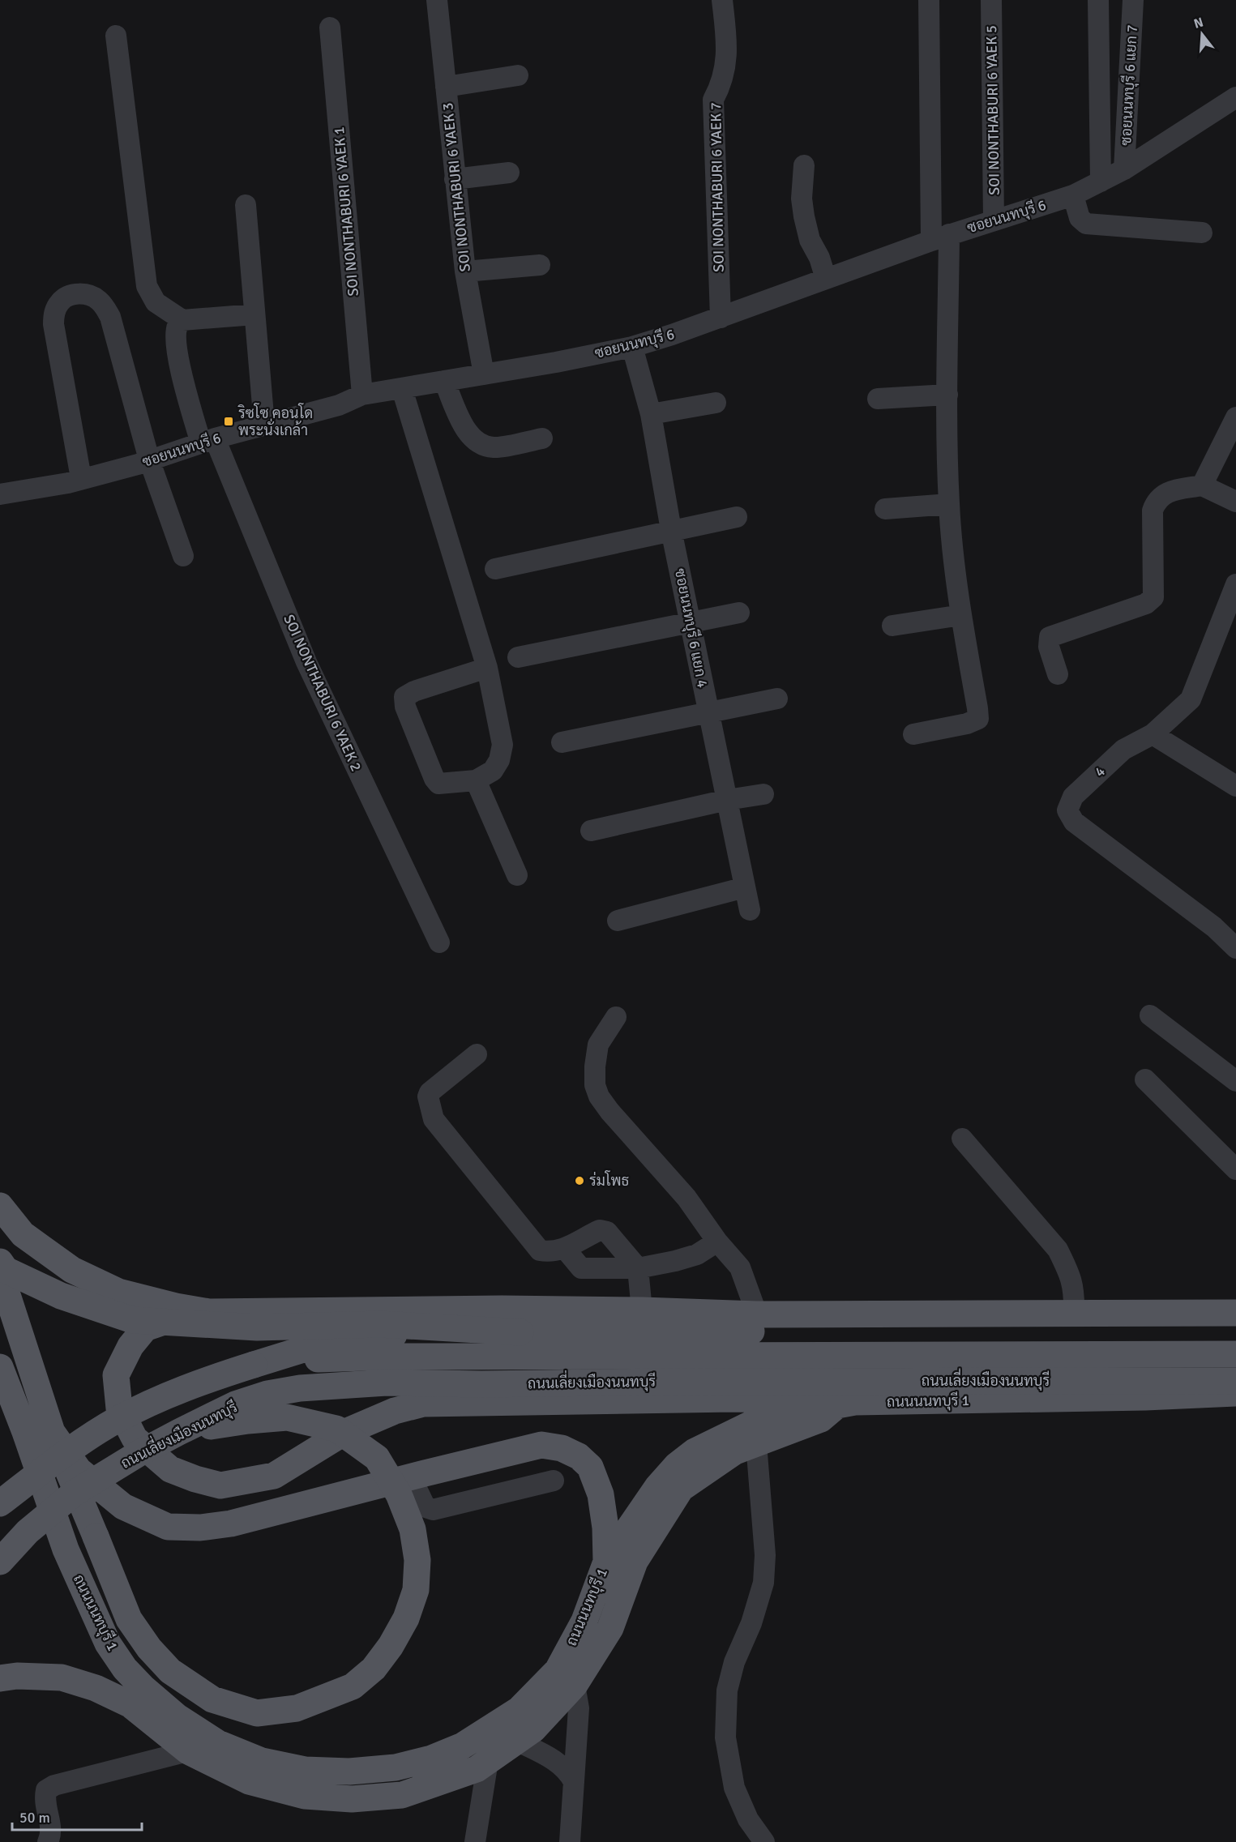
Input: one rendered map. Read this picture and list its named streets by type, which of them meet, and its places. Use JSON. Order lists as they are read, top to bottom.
{
  "streets": {
    "main road": ["ถนนเลี่ยงเมืองนนทบุรี", "ถนนนนทบุรี 1"],
    "street": [
      "ซอยนนทบุรี 6 แยก 7",
      "SOI NONTHABURI 6 YAEK 5",
      "SOI NONTHABURI 6 YAEK 3",
      "SOI NONTHABURI 6 YAEK 7",
      "SOI NONTHABURI 6 YAEK 1",
      "ซอยนนทบุรี 6",
      "ซอยนนทบุรี 6 แยก 4",
      "SOI NONTHABURI 6 YAEK 2",
      "4"
    ]
  },
  "crossings": [
    ["ซอยนนทบุรี 6 แยก 7", "ซอยนนทบุรี 6"],
    ["SOI NONTHABURI 6 YAEK 5", "ซอยนนทบุรี 6"],
    ["SOI NONTHABURI 6 YAEK 3", "ซอยนนทบุรี 6"],
    ["SOI NONTHABURI 6 YAEK 7", "ซอยนนทบุรี 6"],
    ["SOI NONTHABURI 6 YAEK 1", "ซอยนนทบุรี 6"],
    ["ซอยนนทบุรี 6", "ซอยนนทบุรี 6 แยก 4"],
    ["ซอยนนทบุรี 6", "SOI NONTHABURI 6 YAEK 2"]
  ],
  "places": {
    "transit": ["ริซโซ คอนโด พระนั่งเกล้า"],
    "other": ["ร่มโพธ"]
  },
  "scale_bar": "50 m",
  "north": "top"
}
